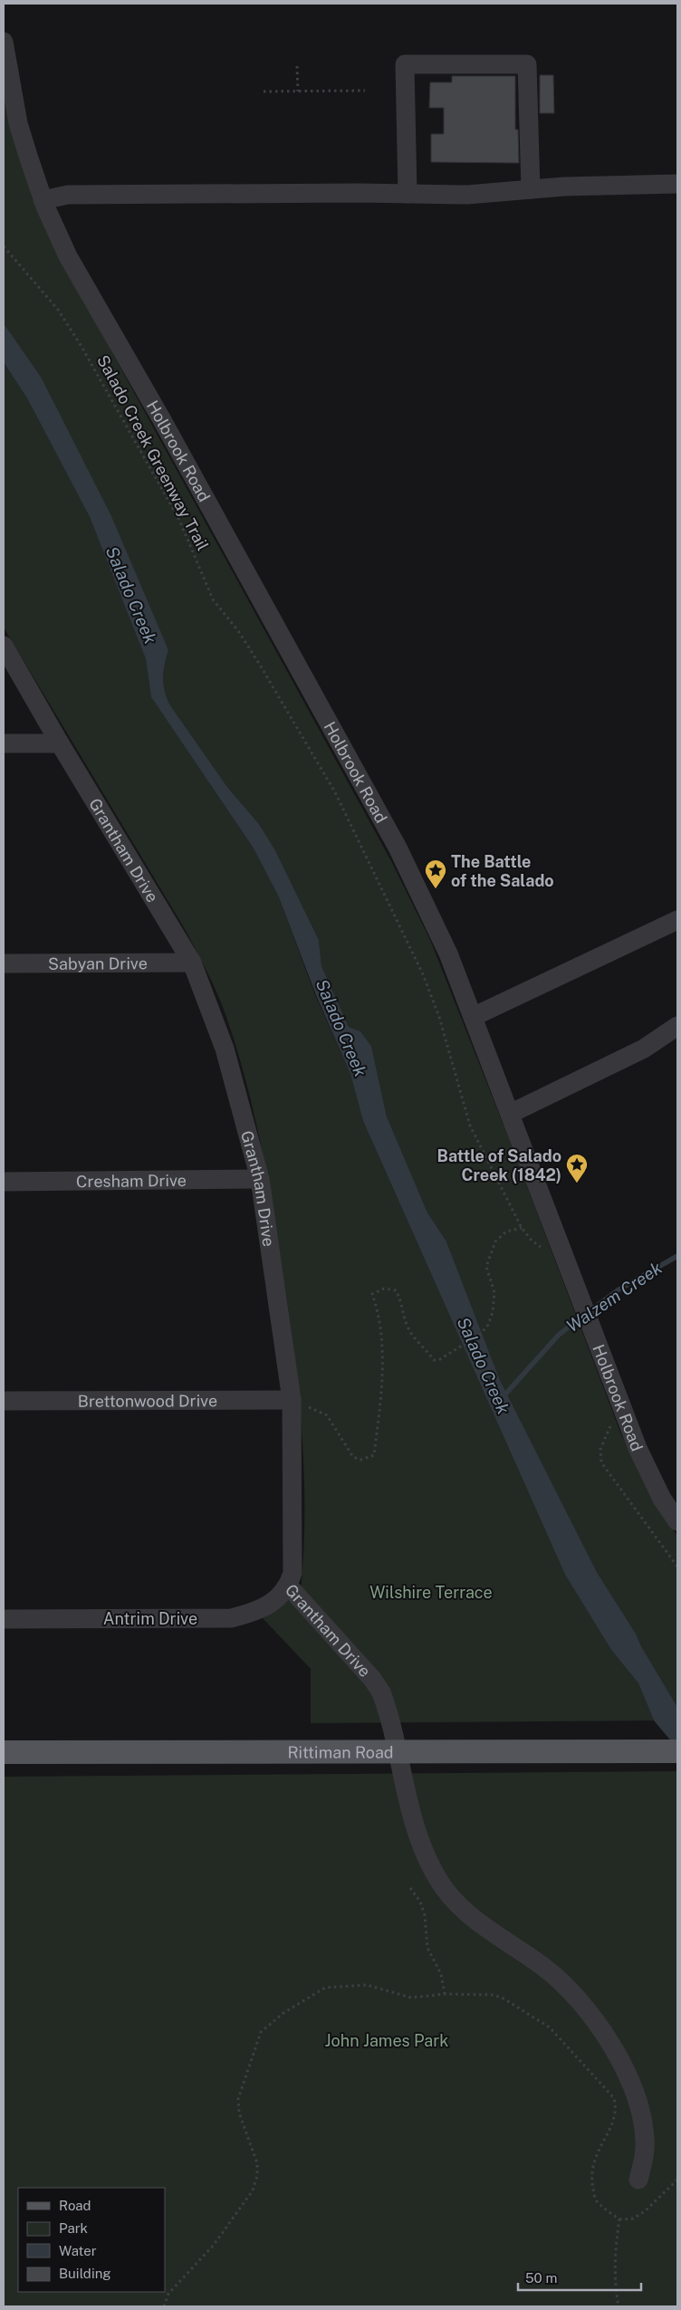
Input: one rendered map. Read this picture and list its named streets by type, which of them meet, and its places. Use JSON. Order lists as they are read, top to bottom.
{
  "streets": {
    "main road": ["Rittiman Road"],
    "street": [
      "Holbrook Road",
      "Grantham Drive",
      "Sabyan Drive",
      "Cresham Drive",
      "Brettonwood Drive",
      "Antrim Drive"
    ],
    "path": ["Salado Creek Greenway Trail"]
  },
  "crossings": [
    ["Grantham Drive", "Sabyan Drive"],
    ["Grantham Drive", "Cresham Drive"],
    ["Grantham Drive", "Brettonwood Drive"],
    ["Grantham Drive", "Antrim Drive"],
    ["Grantham Drive", "Rittiman Road"]
  ],
  "water": ["Salado Creek", "Walzem Creek"],
  "parks": ["Wilshire Terrace", "John James Park"],
  "places": {
    "place": ["The Battle of the Salado", "Battle of Salado Creek (1842)"]
  },
  "legend": [
    "Road",
    "Park",
    "Water",
    "Building"
  ],
  "scale_bar": "50 m"
}
